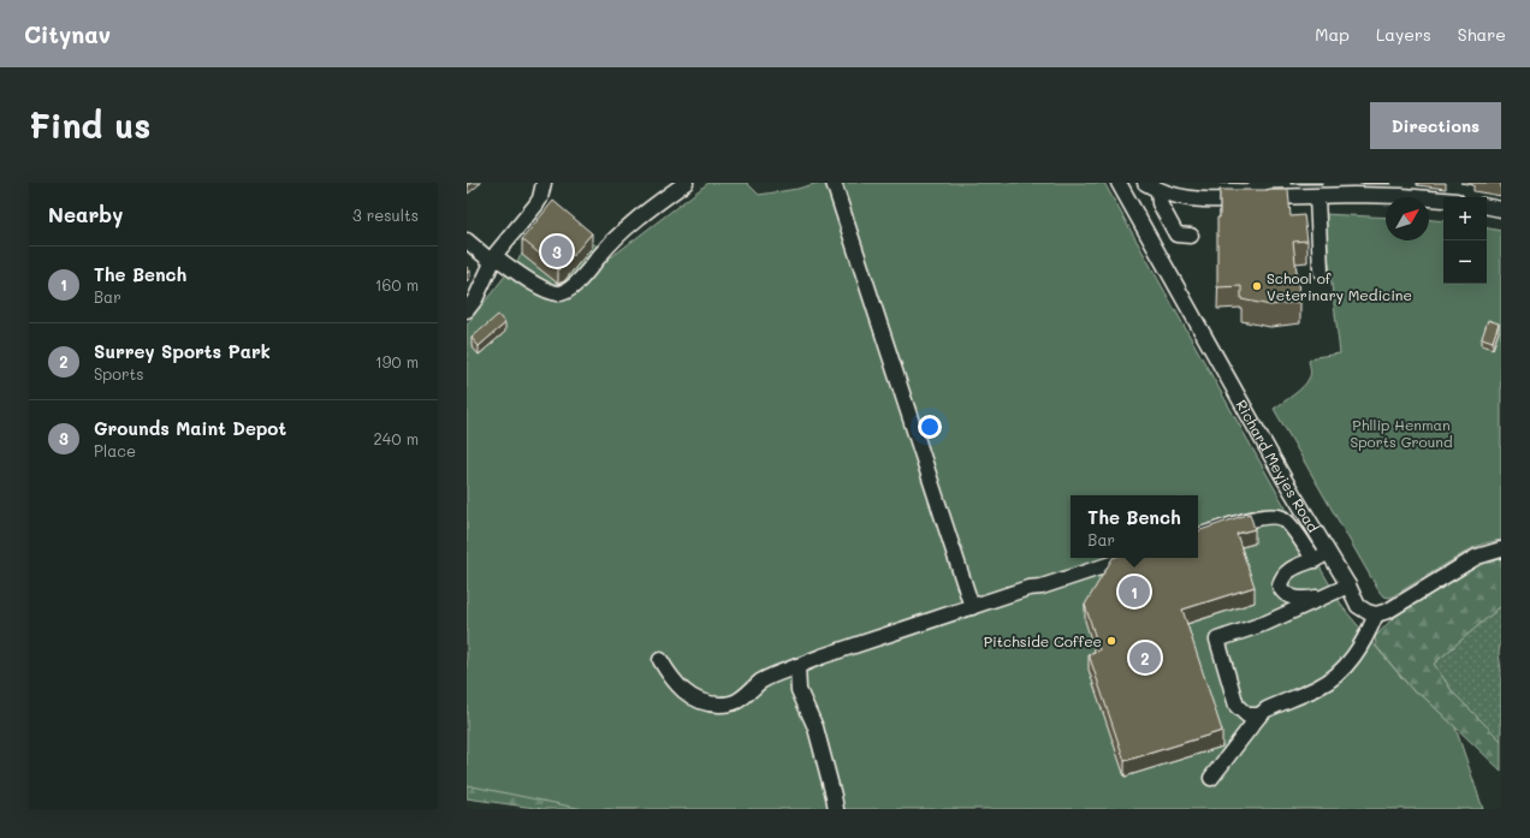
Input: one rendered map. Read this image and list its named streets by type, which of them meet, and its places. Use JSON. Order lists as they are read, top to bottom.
{
  "streets": {
    "street": ["Richard Meyjes Road"]
  },
  "parks": ["Phllip Henman Sports Ground"],
  "places": ["School of Veterinary Medicine", "Pitchside Coffee"],
  "north": "top right",
  "page": {
    "header": "Citynav",
    "nav": ["Map", "Layers", "Share"],
    "buttons": "Directions",
    "title": "Find us",
    "heading": ["Nearby", "3 results"],
    "map_buttons": ["+", "−"],
    "pins": ["3", "1", "2"],
    "list": [
      {
        "mark": "1",
        "name": "The Bench",
        "note": "Bar",
        "value": "160 m"
      },
      {
        "mark": "2",
        "name": "Surrey Sports Park",
        "note": "Sports",
        "value": "190 m"
      },
      {
        "mark": "3",
        "name": "Grounds Maint Depot",
        "note": "Place",
        "value": "240 m"
      }
    ],
    "popup": ["The Bench", "Bar"]
  }
}
